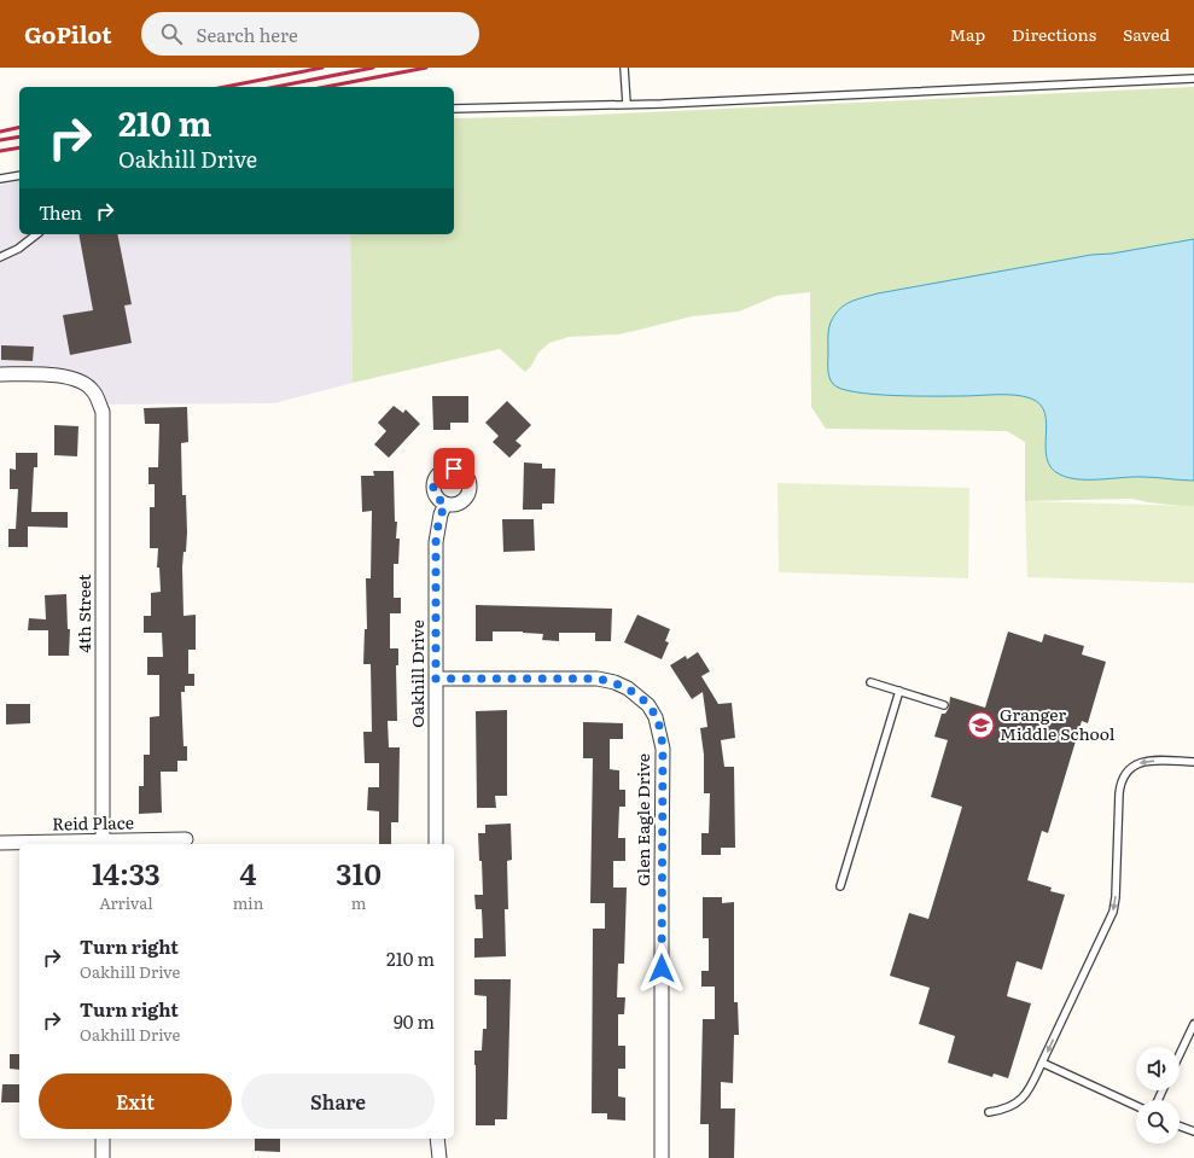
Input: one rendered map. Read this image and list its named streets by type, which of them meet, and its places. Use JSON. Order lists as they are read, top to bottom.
{
  "streets": {
    "street": [
      "4th Street",
      "Oakhill Drive",
      "Glen Eagle Drive",
      "Reid Place"
    ]
  },
  "crossings": [
    ["4th Street", "Reid Place"],
    ["Oakhill Drive", "Glen Eagle Drive"]
  ],
  "places": {
    "school or university": ["Granger Middle School"]
  },
  "page": {
    "header": "GoPilot",
    "search": "Search here",
    "nav": ["Map", "Directions", "Saved"],
    "turn": ["210 m", "Oakhill Drive"],
    "then": "Then",
    "eta": [
      "14:33",
      "Arrival",
      "4",
      "min",
      "310",
      "m"
    ],
    "list": [
      {
        "name": "Turn right",
        "note": "Oakhill Drive",
        "value": "210 m"
      },
      {
        "name": "Turn right",
        "note": "Oakhill Drive",
        "value": "90 m"
      }
    ],
    "buttons": ["Exit", "Share"]
  }
}
